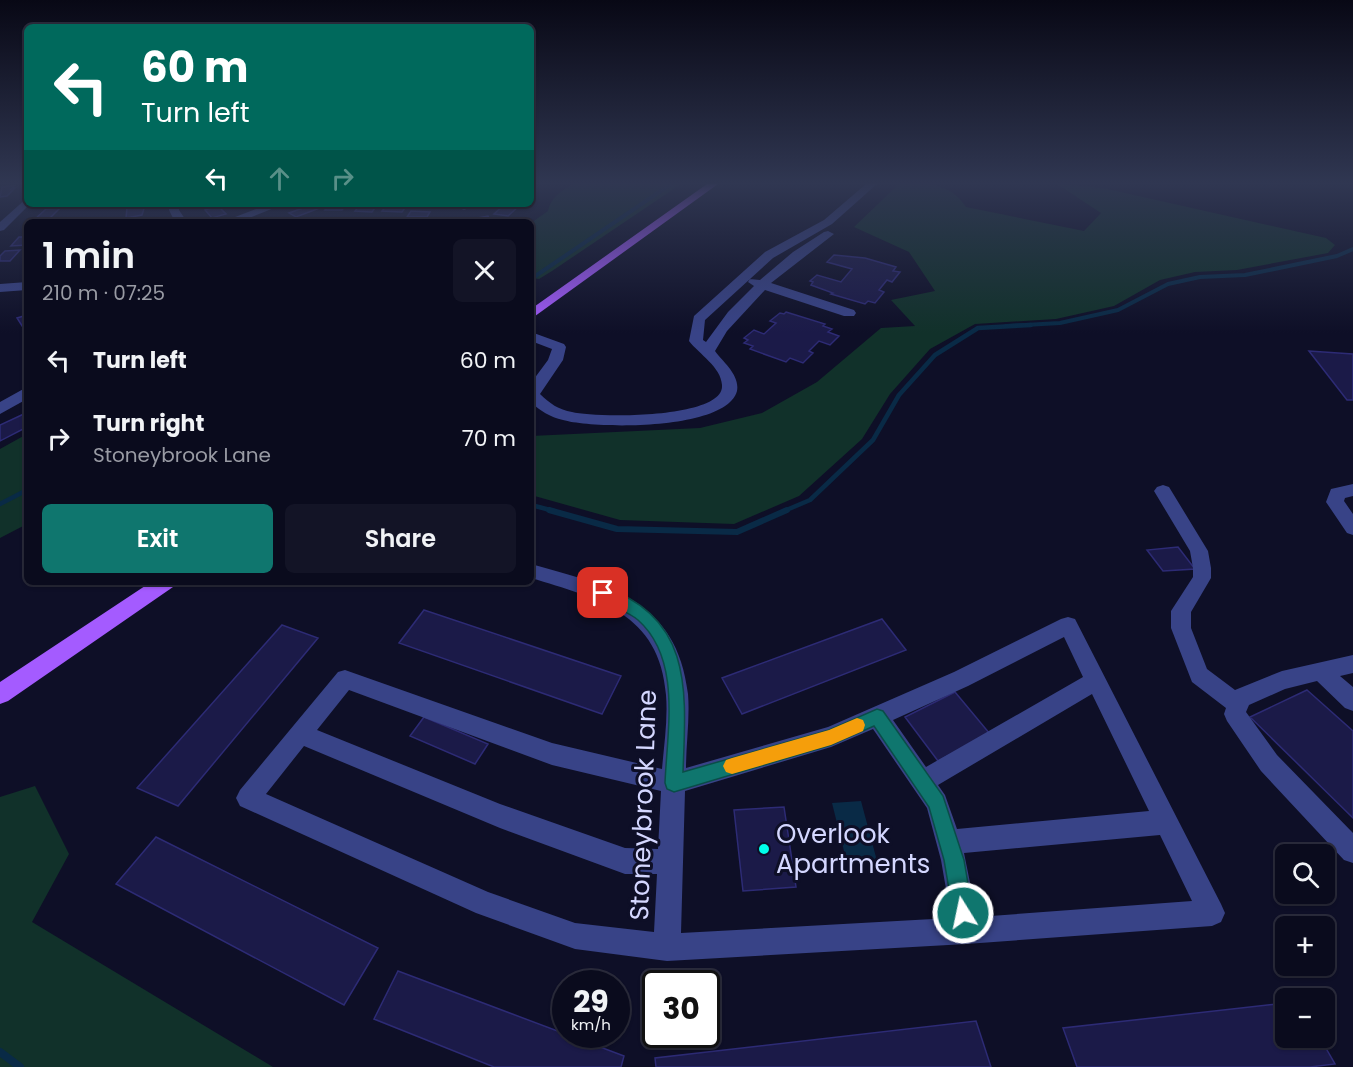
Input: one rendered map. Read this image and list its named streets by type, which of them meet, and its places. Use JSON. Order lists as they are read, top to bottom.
{
  "streets": {
    "street": ["Stoneybrook Lane"]
  },
  "places": ["Overlook Apartments"],
  "page": {
    "turn": ["60 m", "Turn left"],
    "heading": ["1 min", "210 m · 07:25"],
    "list": [
      {
        "name": "Turn left",
        "value": "60 m"
      },
      {
        "name": "Turn right",
        "note": "Stoneybrook Lane",
        "value": "70 m"
      }
    ],
    "buttons": ["Exit", "Share"],
    "map_buttons": ["+", "−"],
    "speed": "29 km/h",
    "limit": "30"
  }
}
